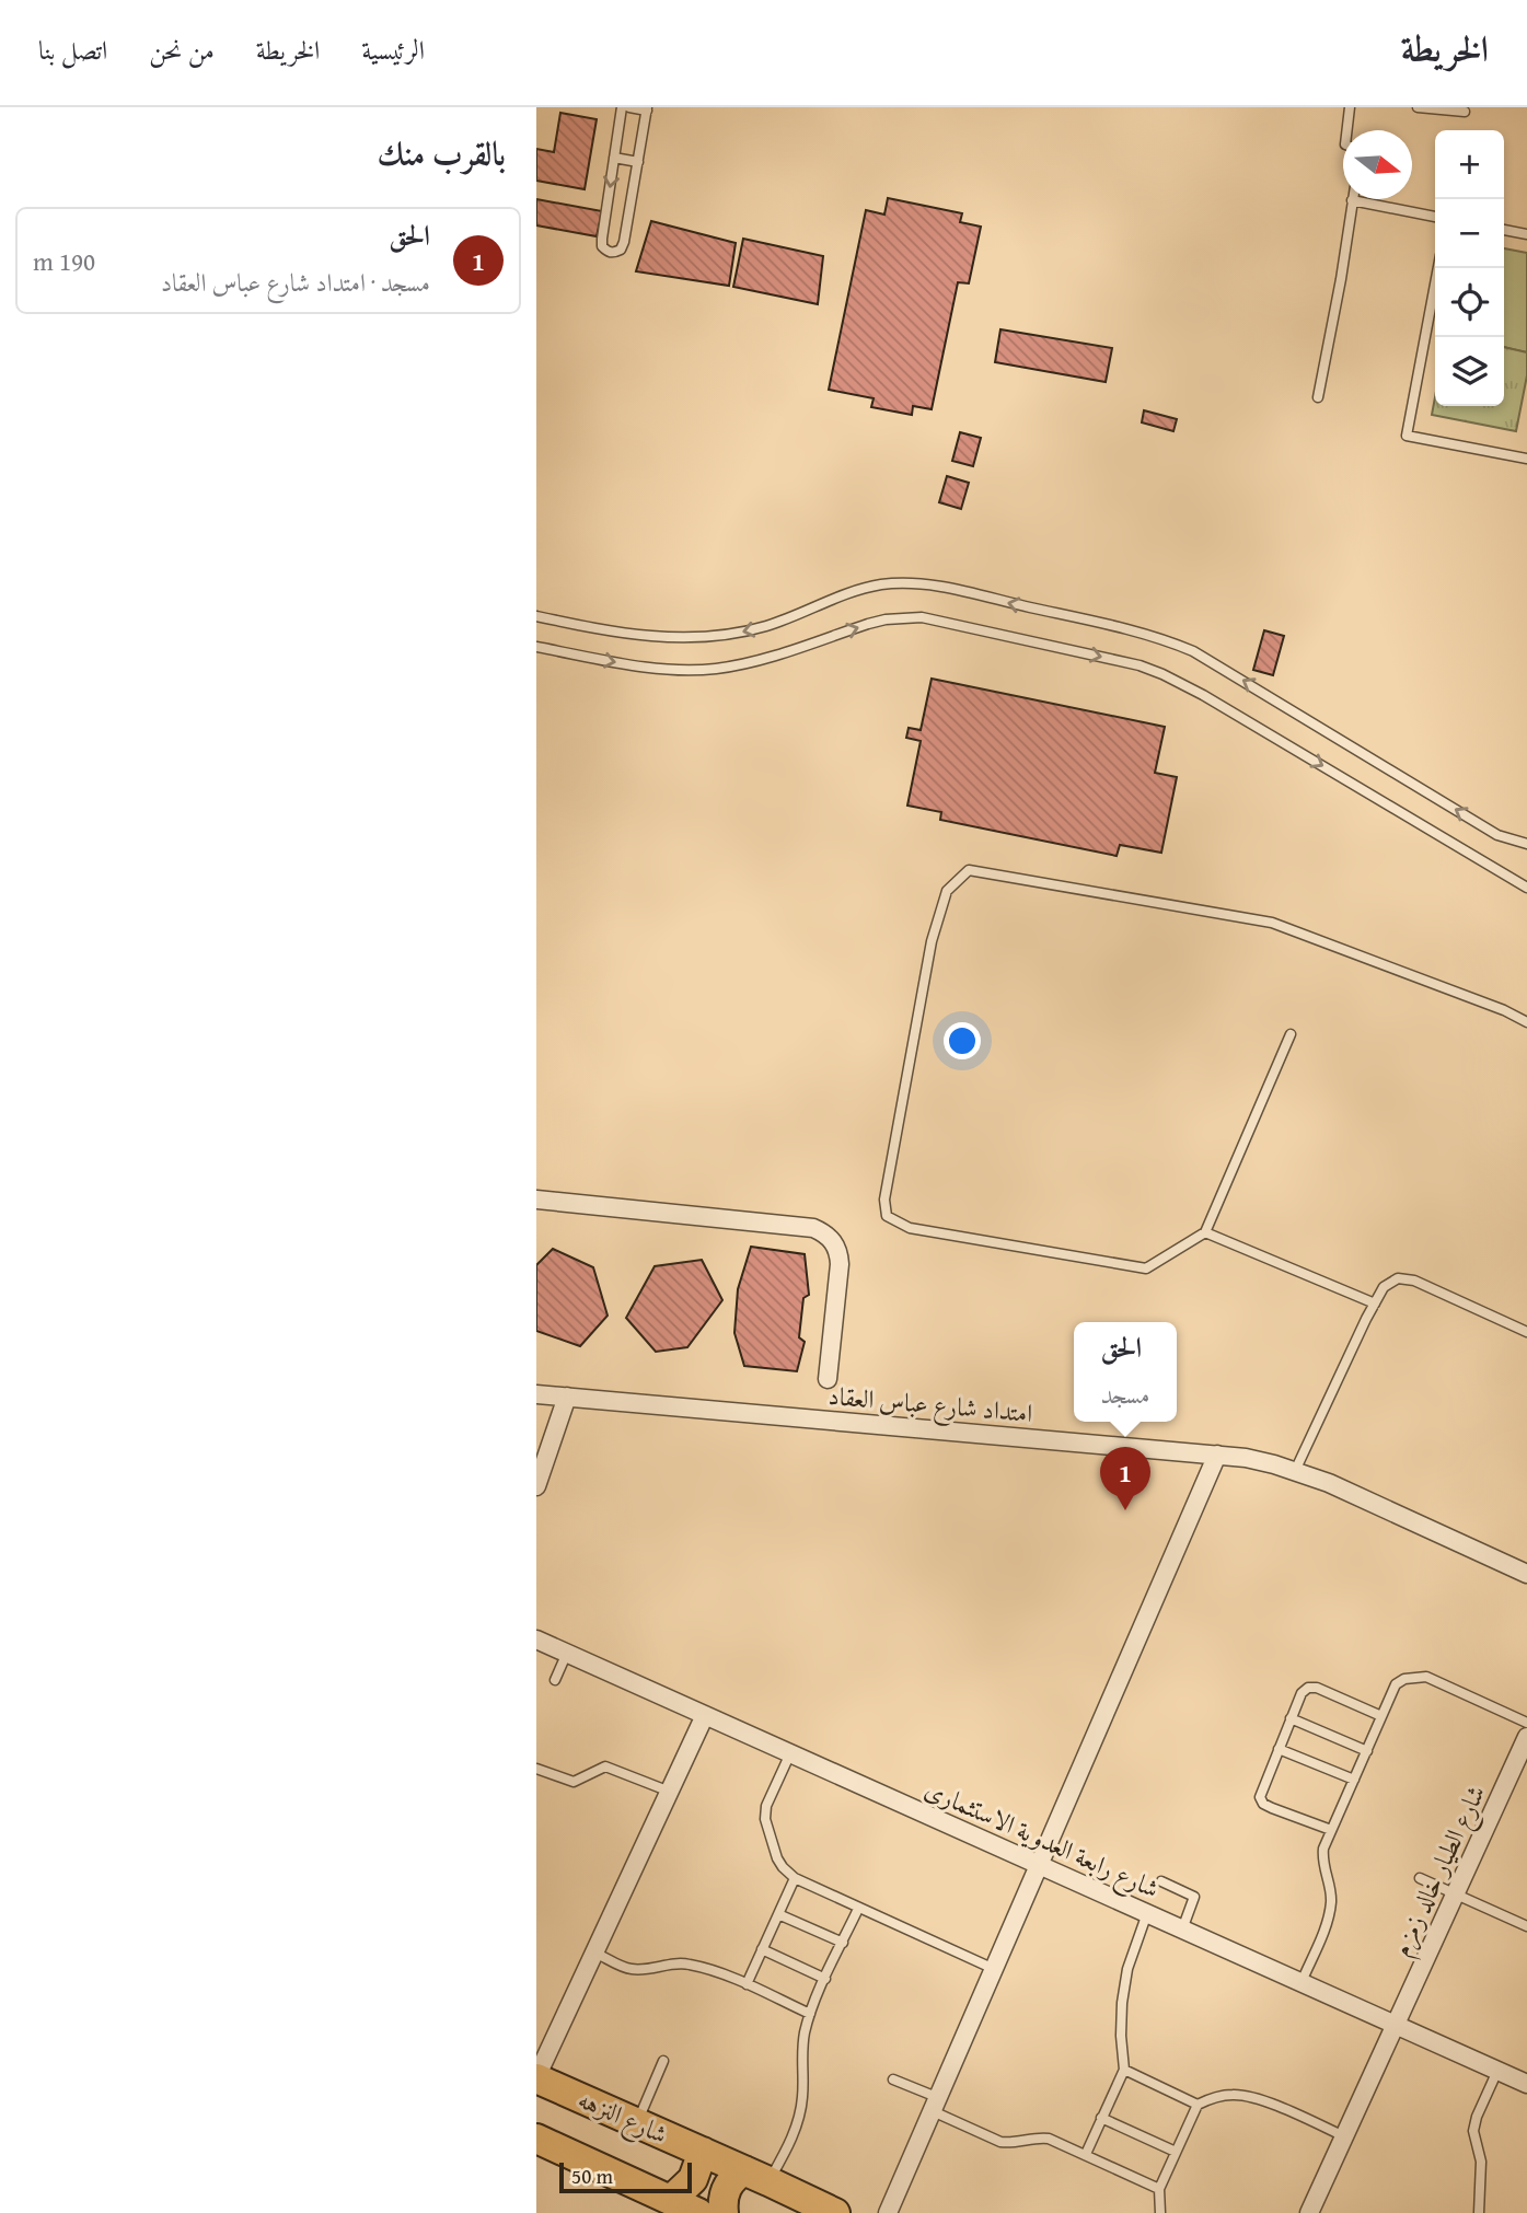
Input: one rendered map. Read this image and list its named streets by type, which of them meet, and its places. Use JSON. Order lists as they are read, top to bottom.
{
  "streets": {
    "main road": ["شارع النزهه"],
    "street": ["امتداد شارع عباس العقاد", "شارع رابعة العدوية الاستثمارى", "شارع الطيار خالد زمزم"]
  },
  "crossings": [
    ["شارع رابعة العدوية الاستثمارى", "شارع الطيار خالد زمزم"]
  ],
  "scale_bar": "50 m",
  "north": "right",
  "page": {
    "header": "الخريطة",
    "nav": [
      "الرئيسية",
      "الخريطة",
      "من نحن",
      "اتصل بنا"
    ],
    "heading": "بالقرب منك",
    "map_buttons": ["+", "−"],
    "list": [
      {
        "mark": "1",
        "name": "الحق",
        "note": "مسجد · امتداد شارع عباس العقاد",
        "value": "190 m"
      }
    ],
    "popup": ["الحق", "مسجد"],
    "pins": "1",
    "scale": "50 m"
  }
}
